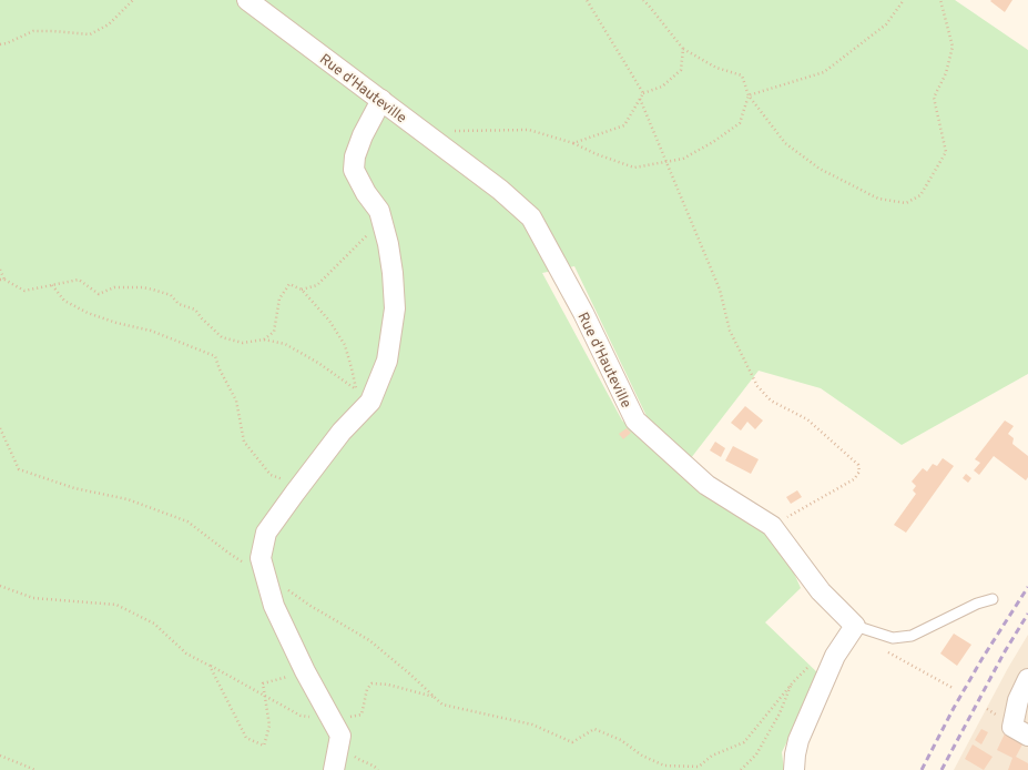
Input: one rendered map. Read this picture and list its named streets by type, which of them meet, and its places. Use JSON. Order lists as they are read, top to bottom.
{
  "streets": {
    "street": ["Rue d'Hauteville"]
  }
}
